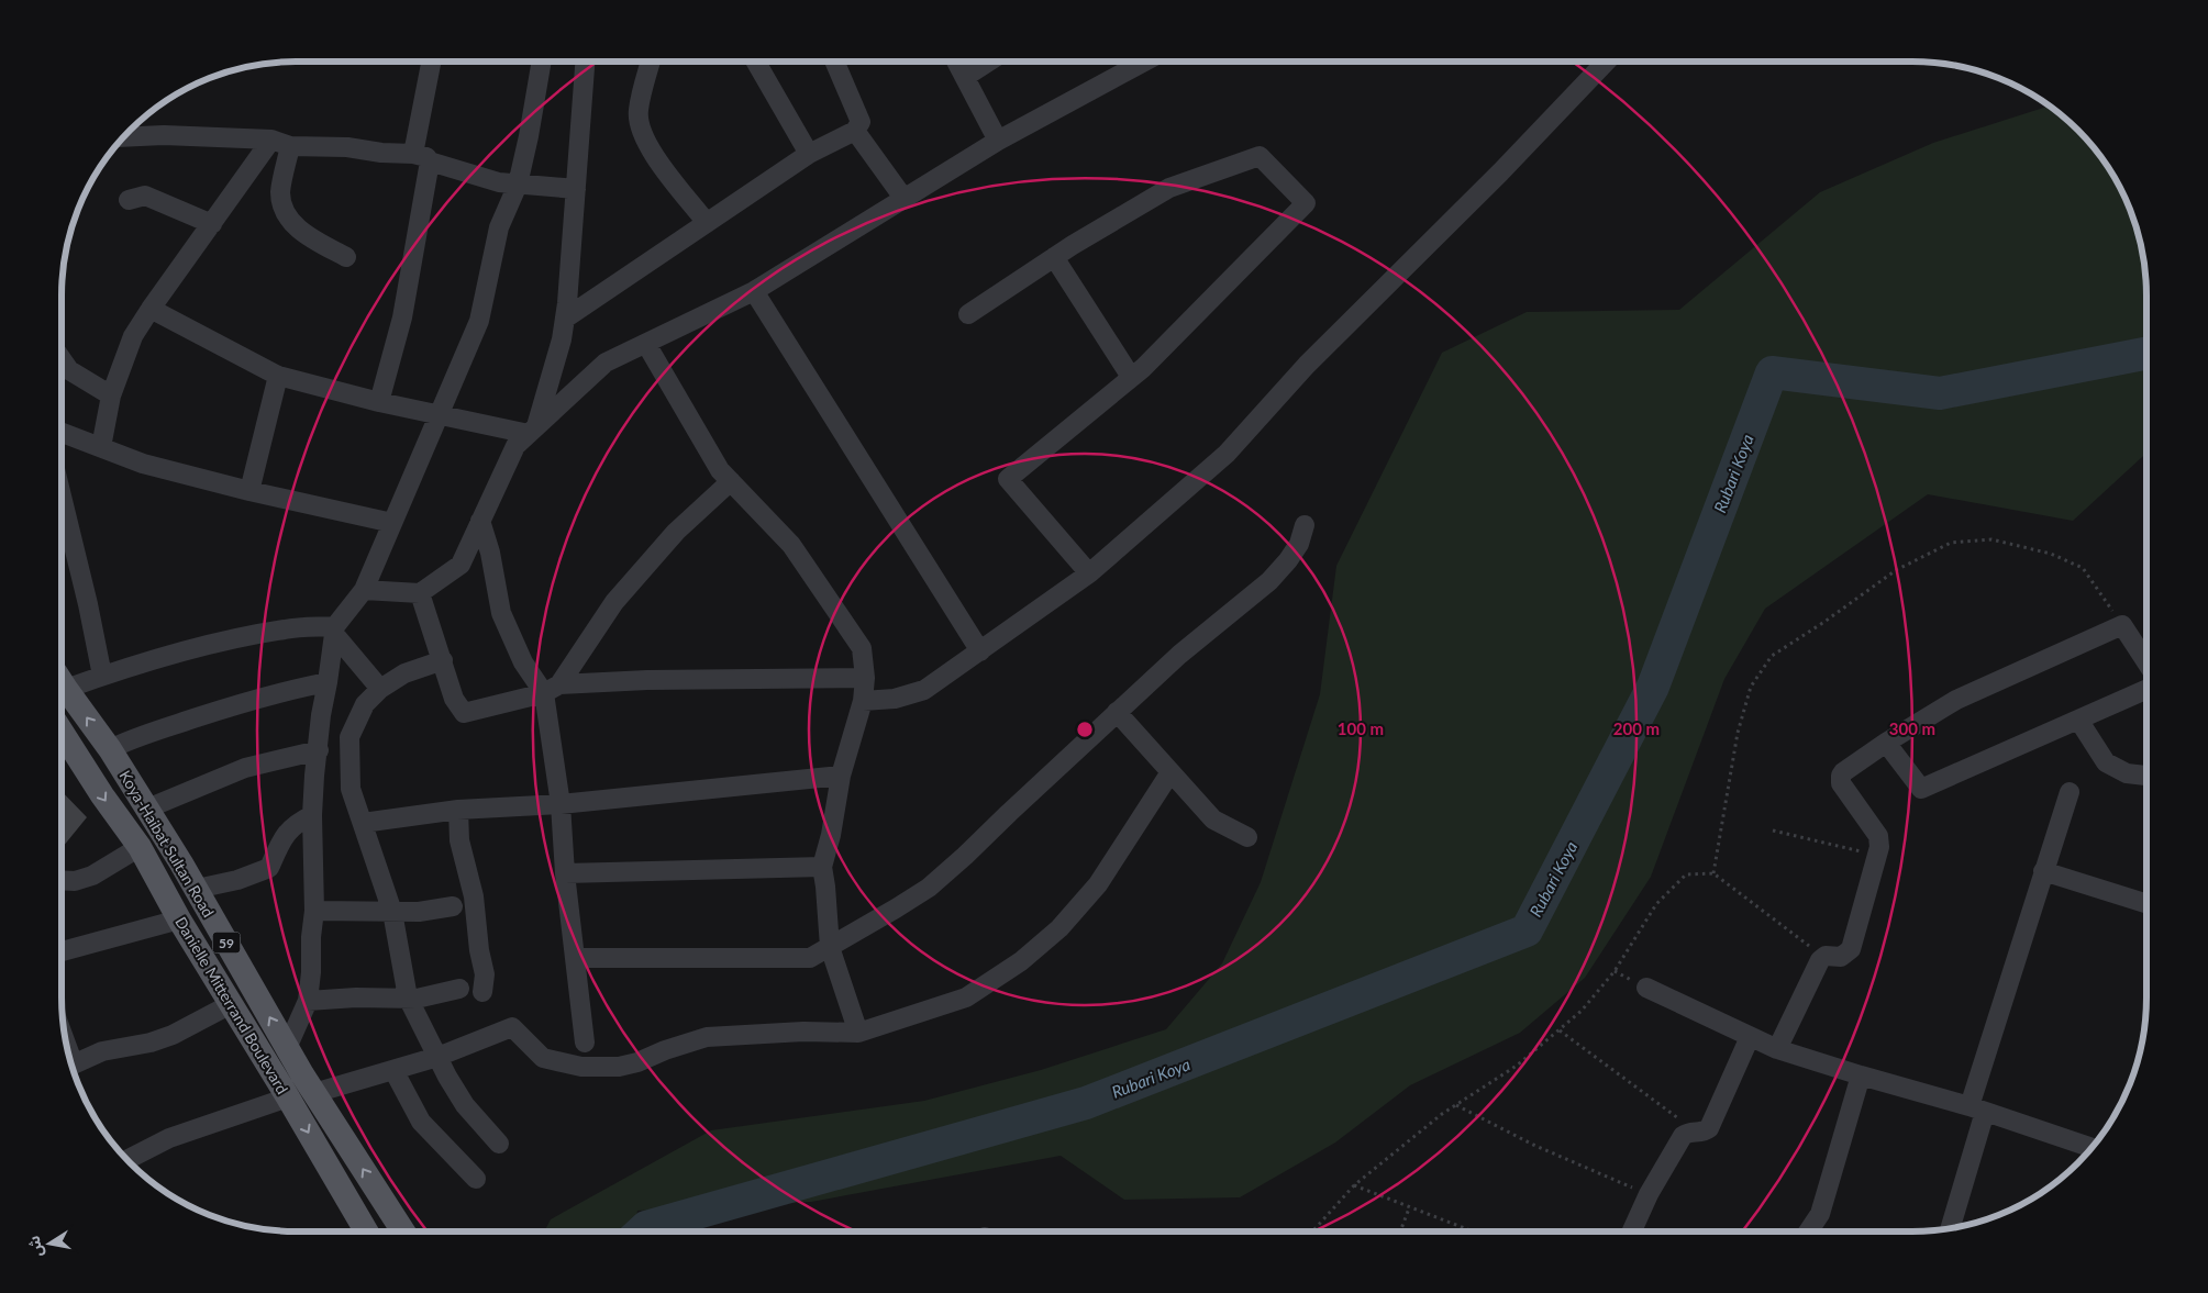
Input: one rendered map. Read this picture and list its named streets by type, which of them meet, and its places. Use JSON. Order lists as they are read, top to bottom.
{
  "streets": {
    "main road": ["Koya-Haibat Sultan Road", "59", "Danielle Mitterrand Boulevard"]
  },
  "one_way": ["Koya-Haibat Sultan Road", "Danielle Mitterrand Boulevard"],
  "water": ["Rubari Koya"],
  "north": "left",
  "rings": ["100 m", "200 m", "300 m"]
}
